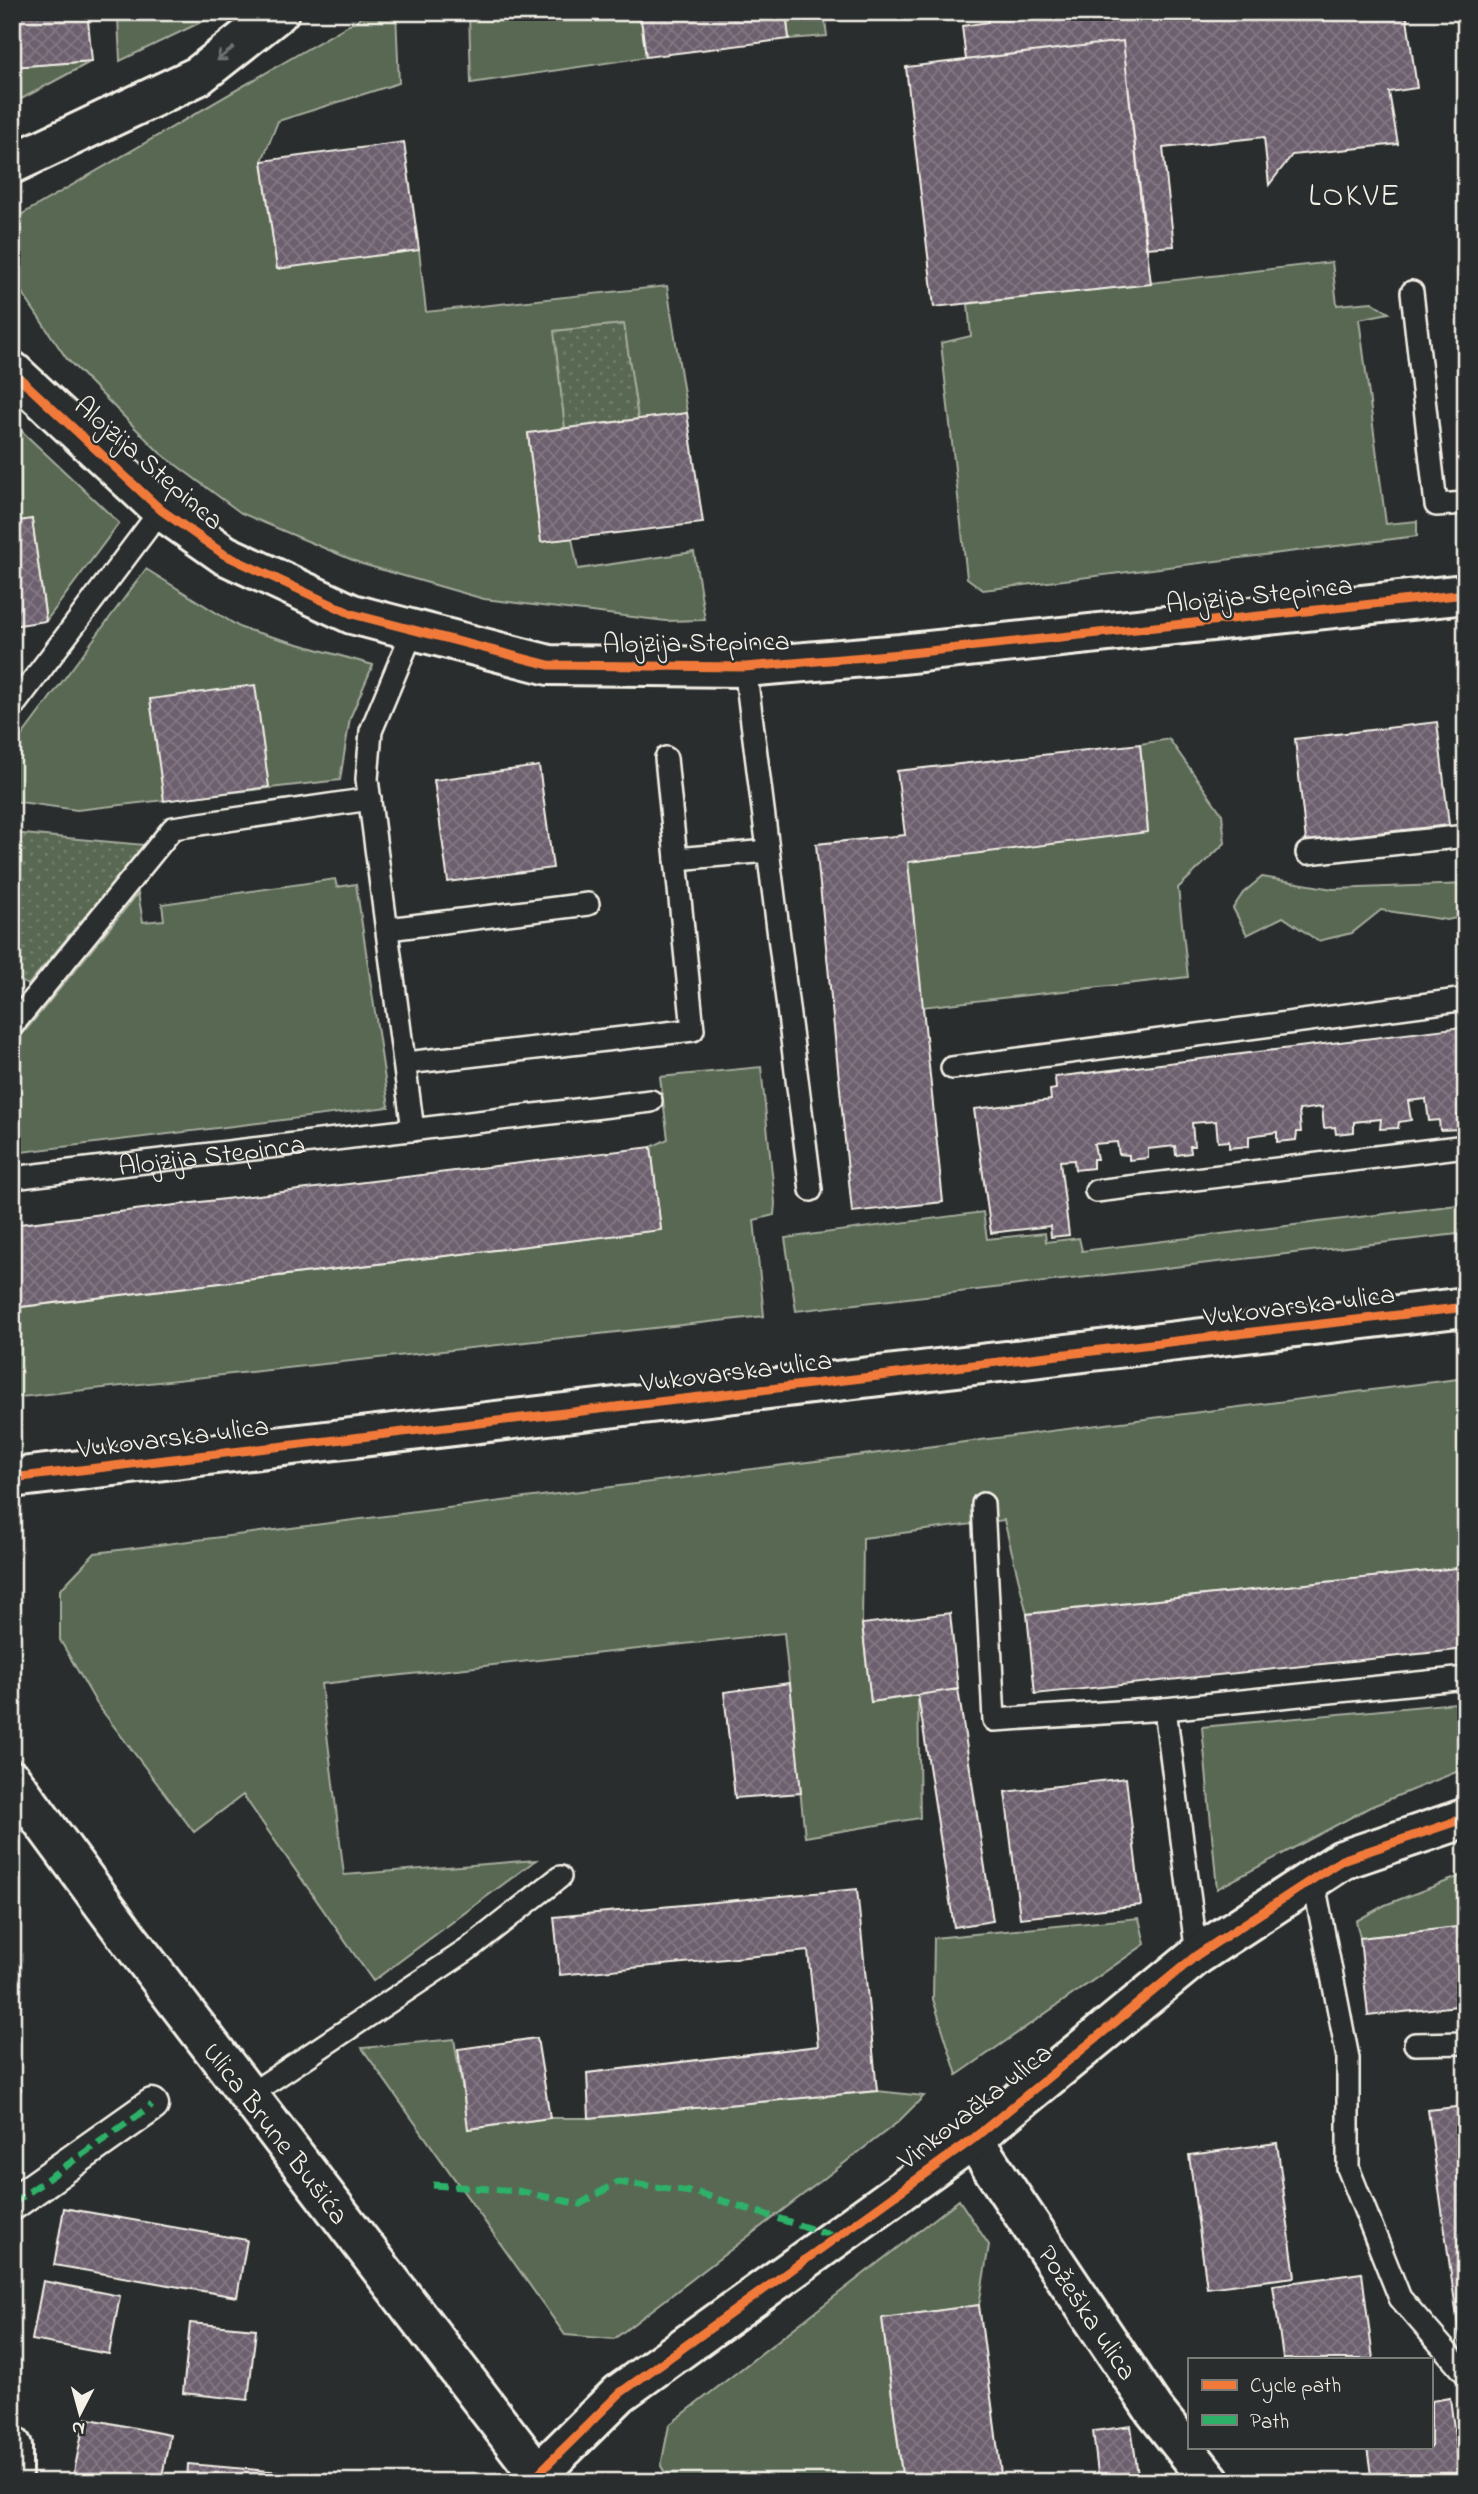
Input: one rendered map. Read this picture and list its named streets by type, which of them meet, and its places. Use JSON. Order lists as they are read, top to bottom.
{
  "streets": {
    "street": [
      "Alojzija Stepinca",
      "Vukovarska ulica",
      "Vinkovačka ulica",
      "Ulica Brune Bušića",
      "Požeška ulica"
    ]
  },
  "crossings": [
    ["Vinkovačka ulica", "Ulica Brune Bušića"],
    ["Vinkovačka ulica", "Požeška ulica"]
  ],
  "districts": ["LOKVE"],
  "legend": ["Cycle path", "Path"],
  "north": "bottom"
}
